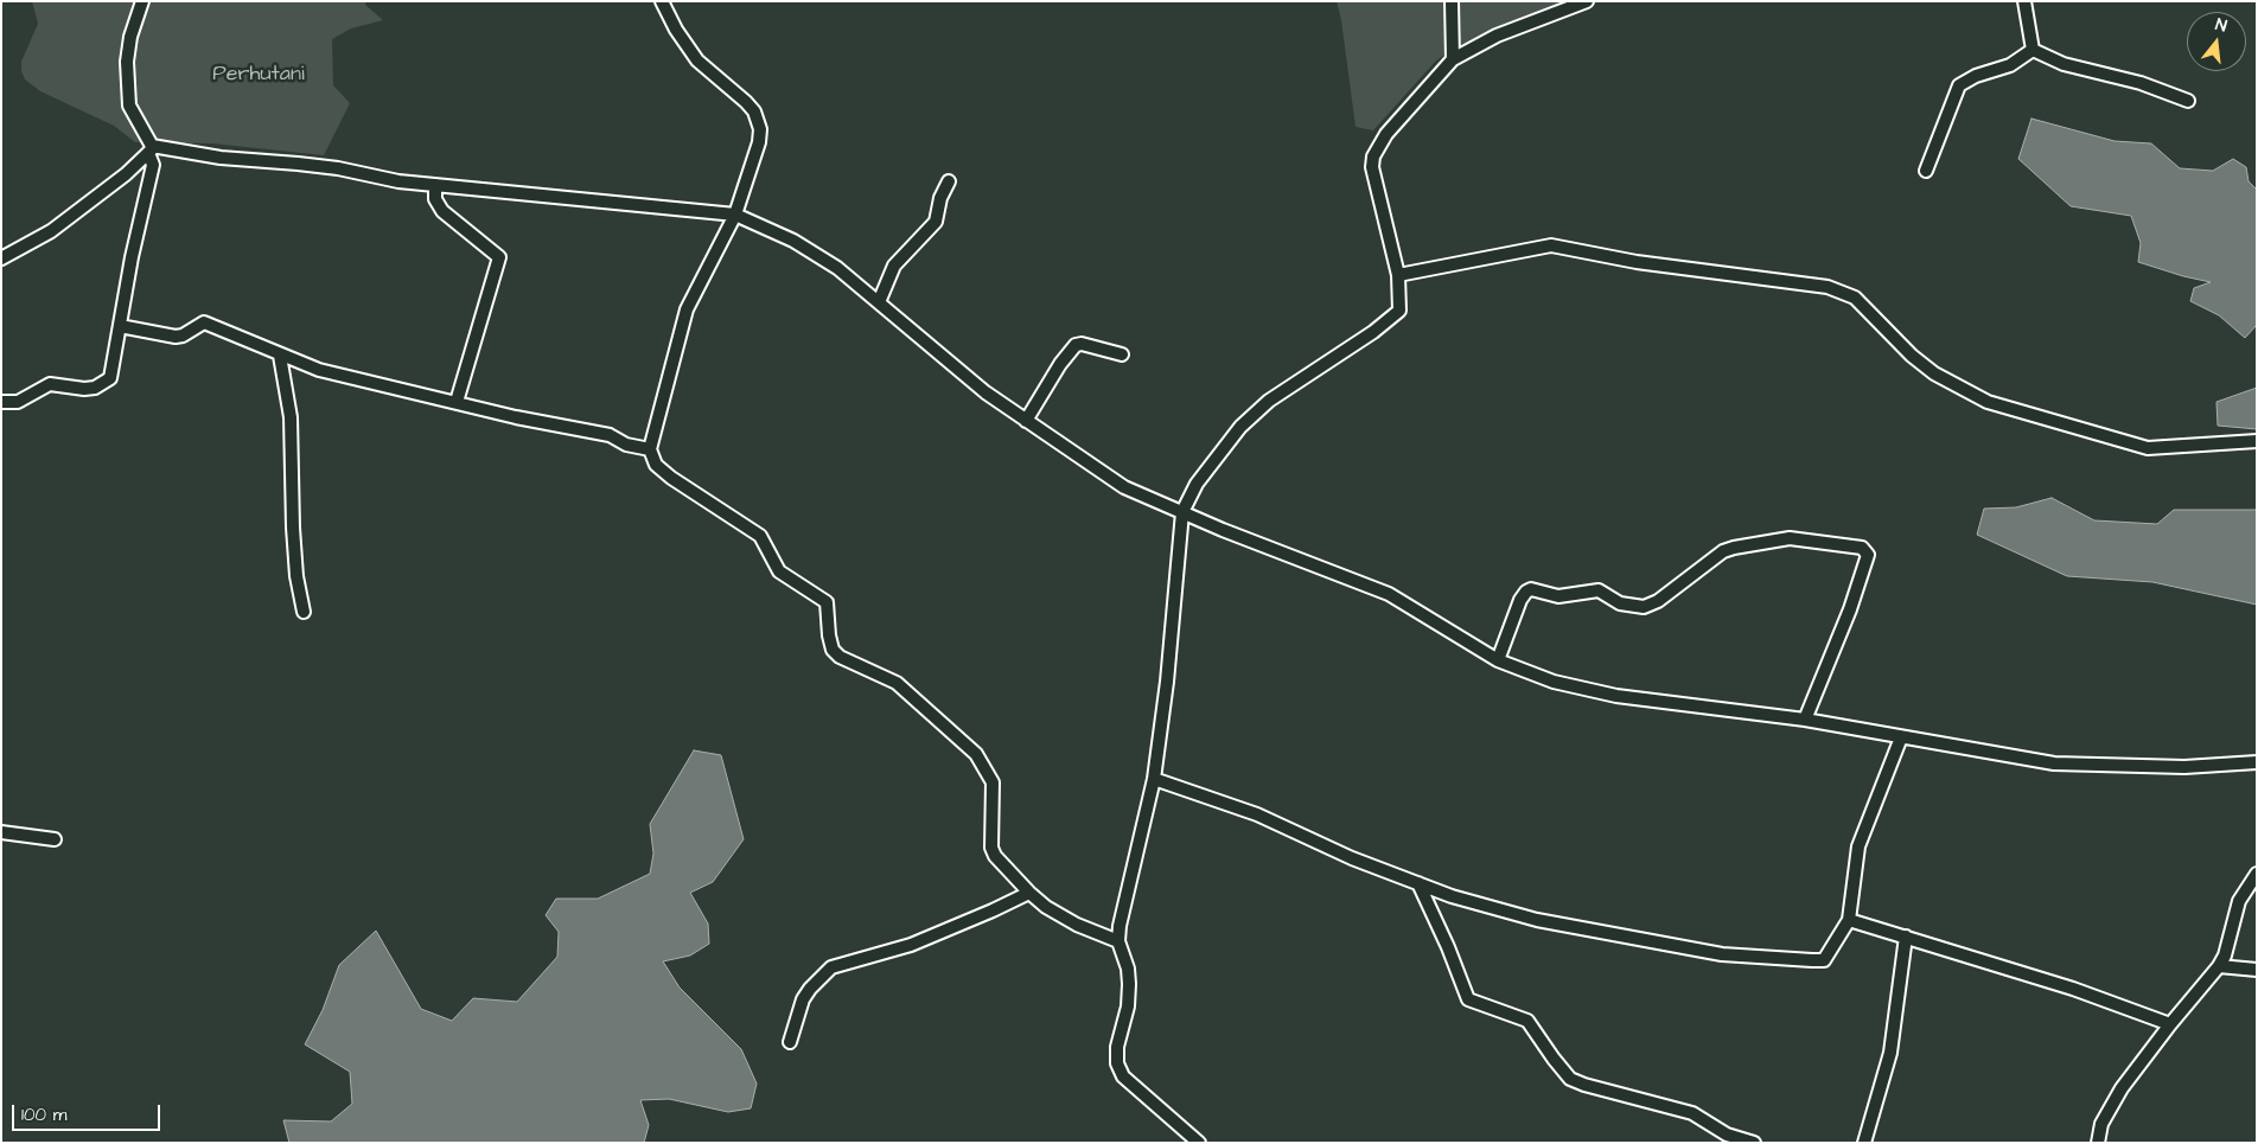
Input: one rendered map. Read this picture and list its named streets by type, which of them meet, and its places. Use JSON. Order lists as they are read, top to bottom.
{
  "parks": ["Perhutani"],
  "scale_bar": "100 m",
  "north": "top"
}
